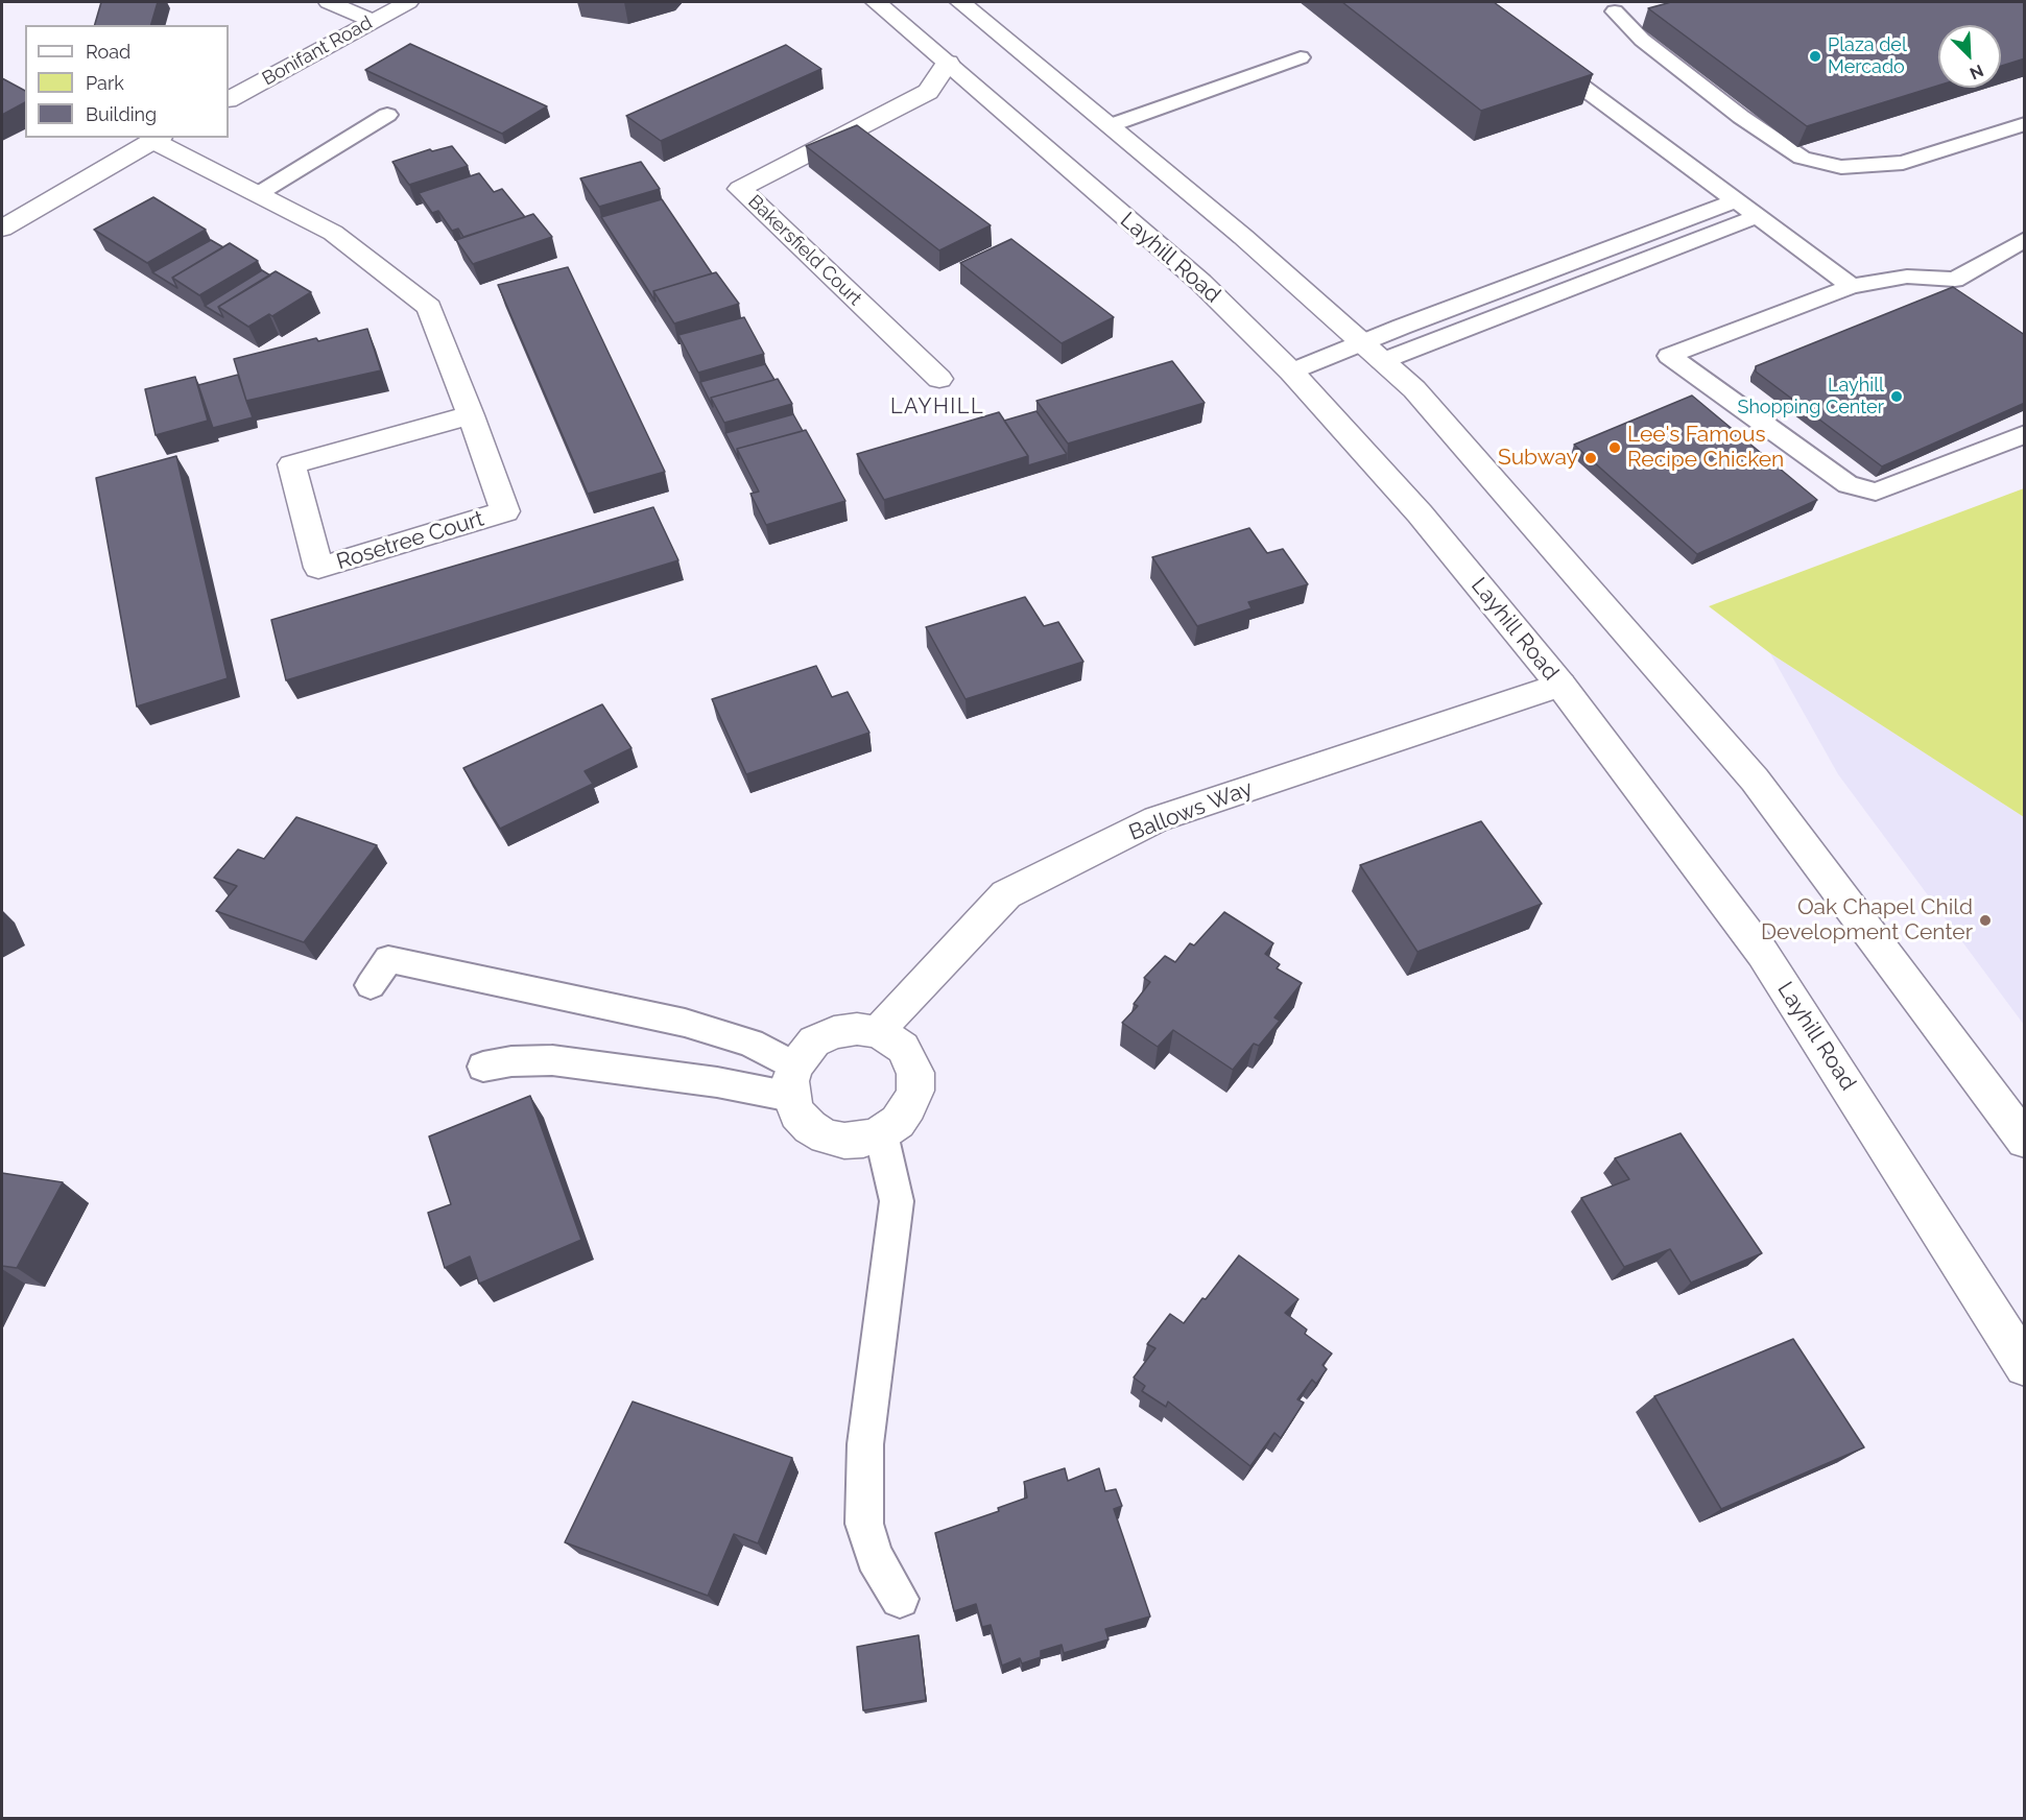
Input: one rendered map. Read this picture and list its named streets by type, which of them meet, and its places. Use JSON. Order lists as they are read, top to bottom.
{
  "streets": {
    "main road": [
      "Bonifant Road",
      "Bakersfield Court",
      "Layhill Road",
      "Rosetree Court",
      "Ballows Way"
    ]
  },
  "crossings": [
    ["Bakersfield Court", "Layhill Road"],
    ["Layhill Road", "Ballows Way"]
  ],
  "districts": ["LAYHILL"],
  "places": [
    "Plaza del Mercado",
    "Layhill Shopping Center",
    "Lee's Famous Recipe Chicken",
    "Subway",
    "Oak Chapel Child Development Center"
  ],
  "legend": ["Road", "Park", "Building"],
  "north": "bottom right"
}
